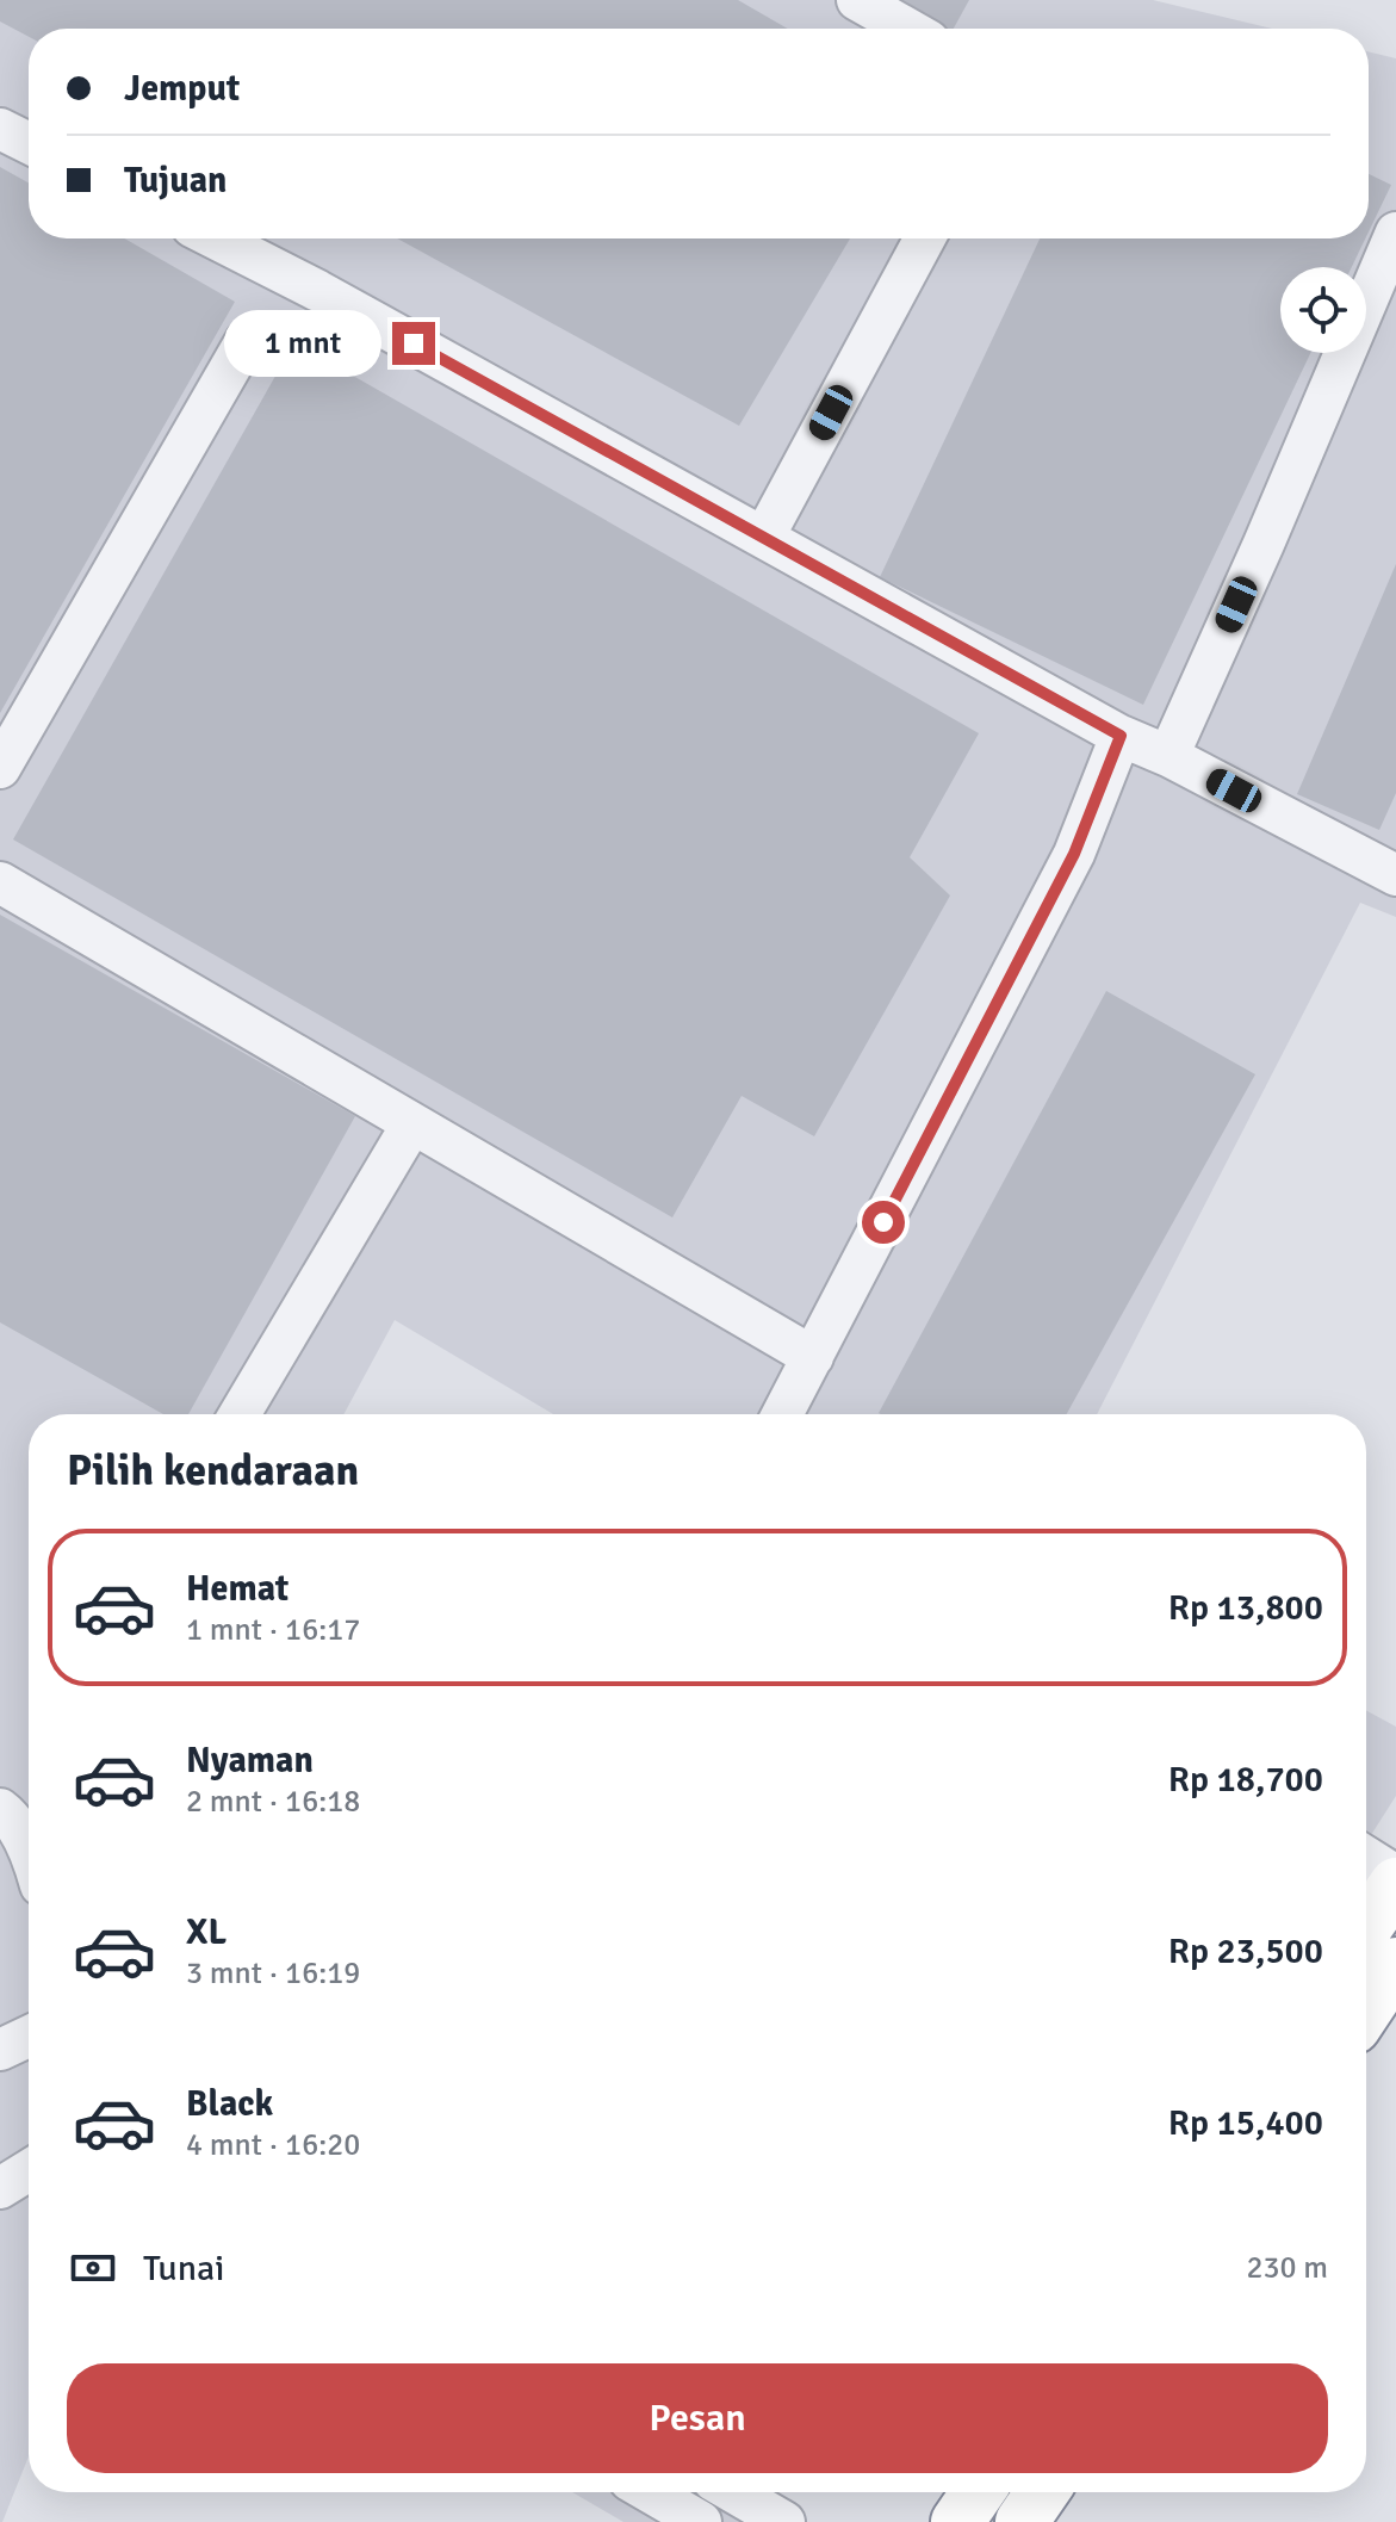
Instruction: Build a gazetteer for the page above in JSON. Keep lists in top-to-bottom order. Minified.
{"page":{"banner":["Jemput","Tujuan"],"bubble":"1 mnt","heading":"Pilih kendaraan","list":[{"name":"Hemat","note":"1 mnt · 16:17","value":"Rp 13,800"},{"name":"Nyaman","note":"2 mnt · 16:18","value":"Rp 18,700"},{"name":"XL","note":"3 mnt · 16:19","value":"Rp 23,500"},{"name":"Black","note":"4 mnt · 16:20","value":"Rp 15,400"}],"pay":["Tunai","230 m"],"buttons":"Pesan"}}
